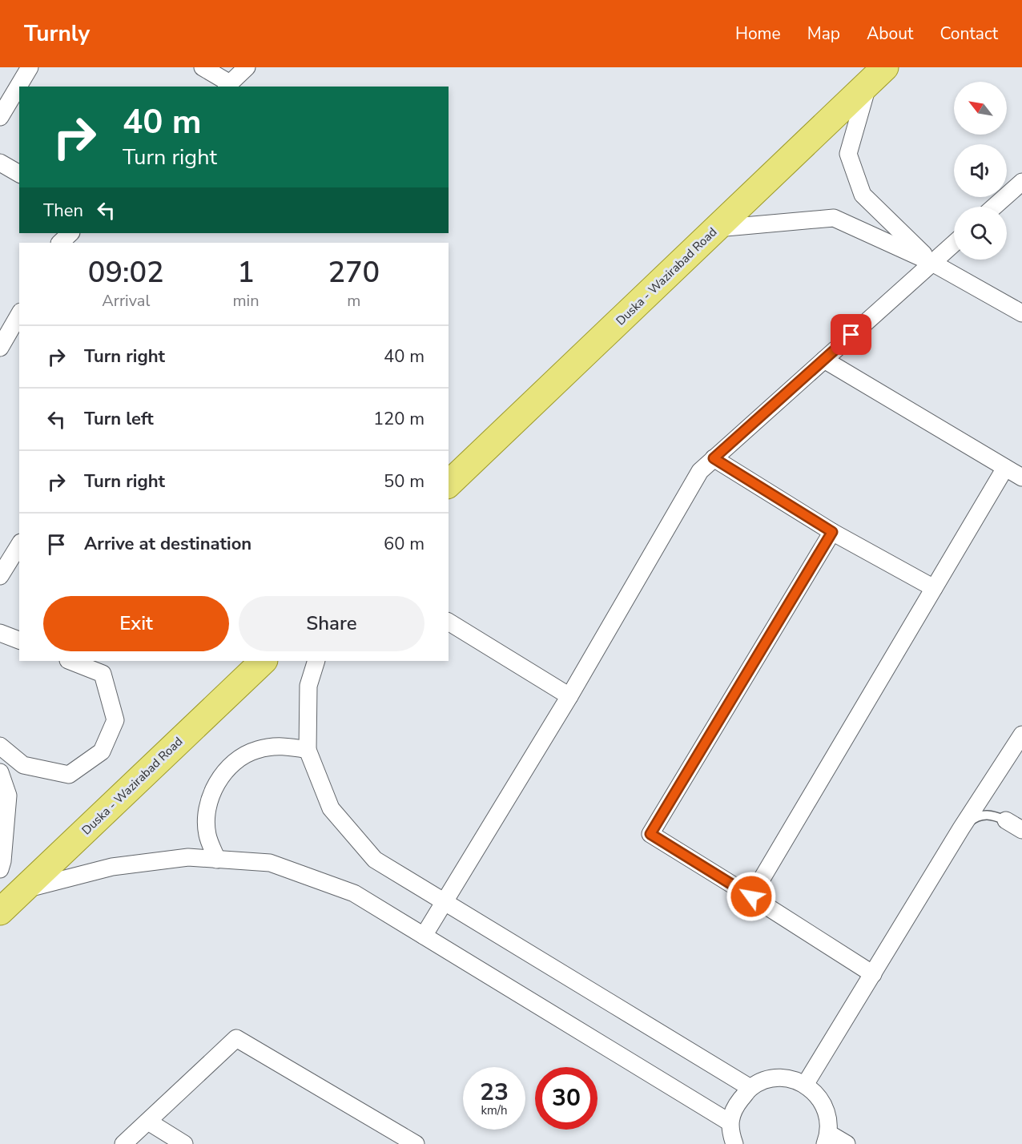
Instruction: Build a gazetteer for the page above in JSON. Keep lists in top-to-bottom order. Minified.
{"streets":{"main road":["Duska - Wazirabad Road"]},"north":"top left","page":{"header":"Turnly","nav":["Home","Map","About","Contact"],"turn":["40 m","Turn right"],"then":"Then","eta":["09:02","Arrival","1","min","270","m"],"list":[{"name":"Turn right","value":"40 m"},{"name":"Turn left","value":"120 m"},{"name":"Turn right","value":"50 m"},{"name":"Arrive at destination","value":"60 m"}],"buttons":["Exit","Share"],"speed":"23 km/h","limit":"30"}}
